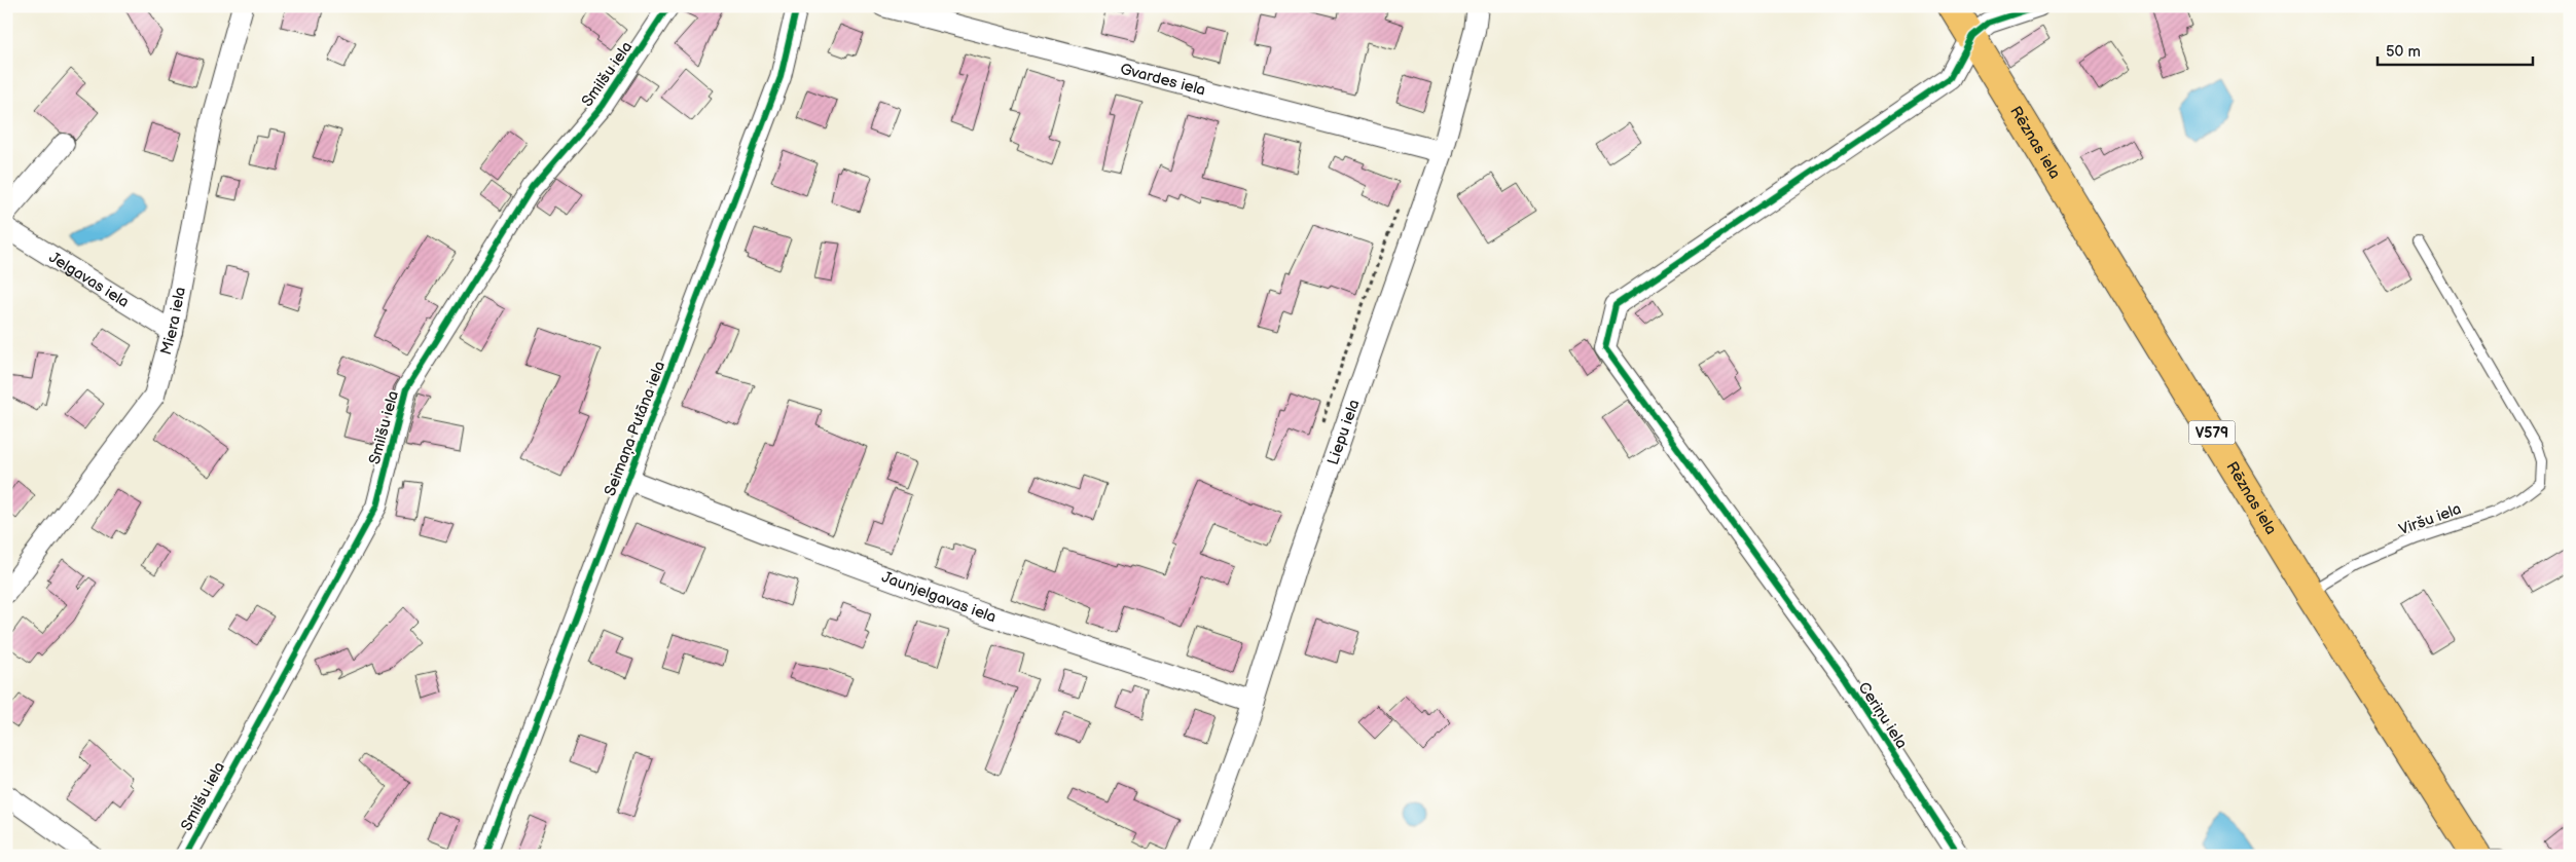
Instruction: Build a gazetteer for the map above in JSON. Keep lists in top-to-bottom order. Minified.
{"streets":{"main road":["Rēznas iela","V579"],"street":["Smilšu iela","Gvardes iela","Jelgavas iela","Miera iela","Seimaņa Putāna iela","Liepu iela","Jaunjelgavas iela","Ceriņu iela"],"lane":["Viršu iela"]},"crossings":[["Gvardes iela","Liepu iela"],["Rēznas iela","Viršu iela"],["Rēznas iela","Ceriņu iela"],["Jelgavas iela","Miera iela"],["Seimaņa Putāna iela","Jaunjelgavas iela"],["Liepu iela","Jaunjelgavas iela"]],"scale_bar":"50 m"}
